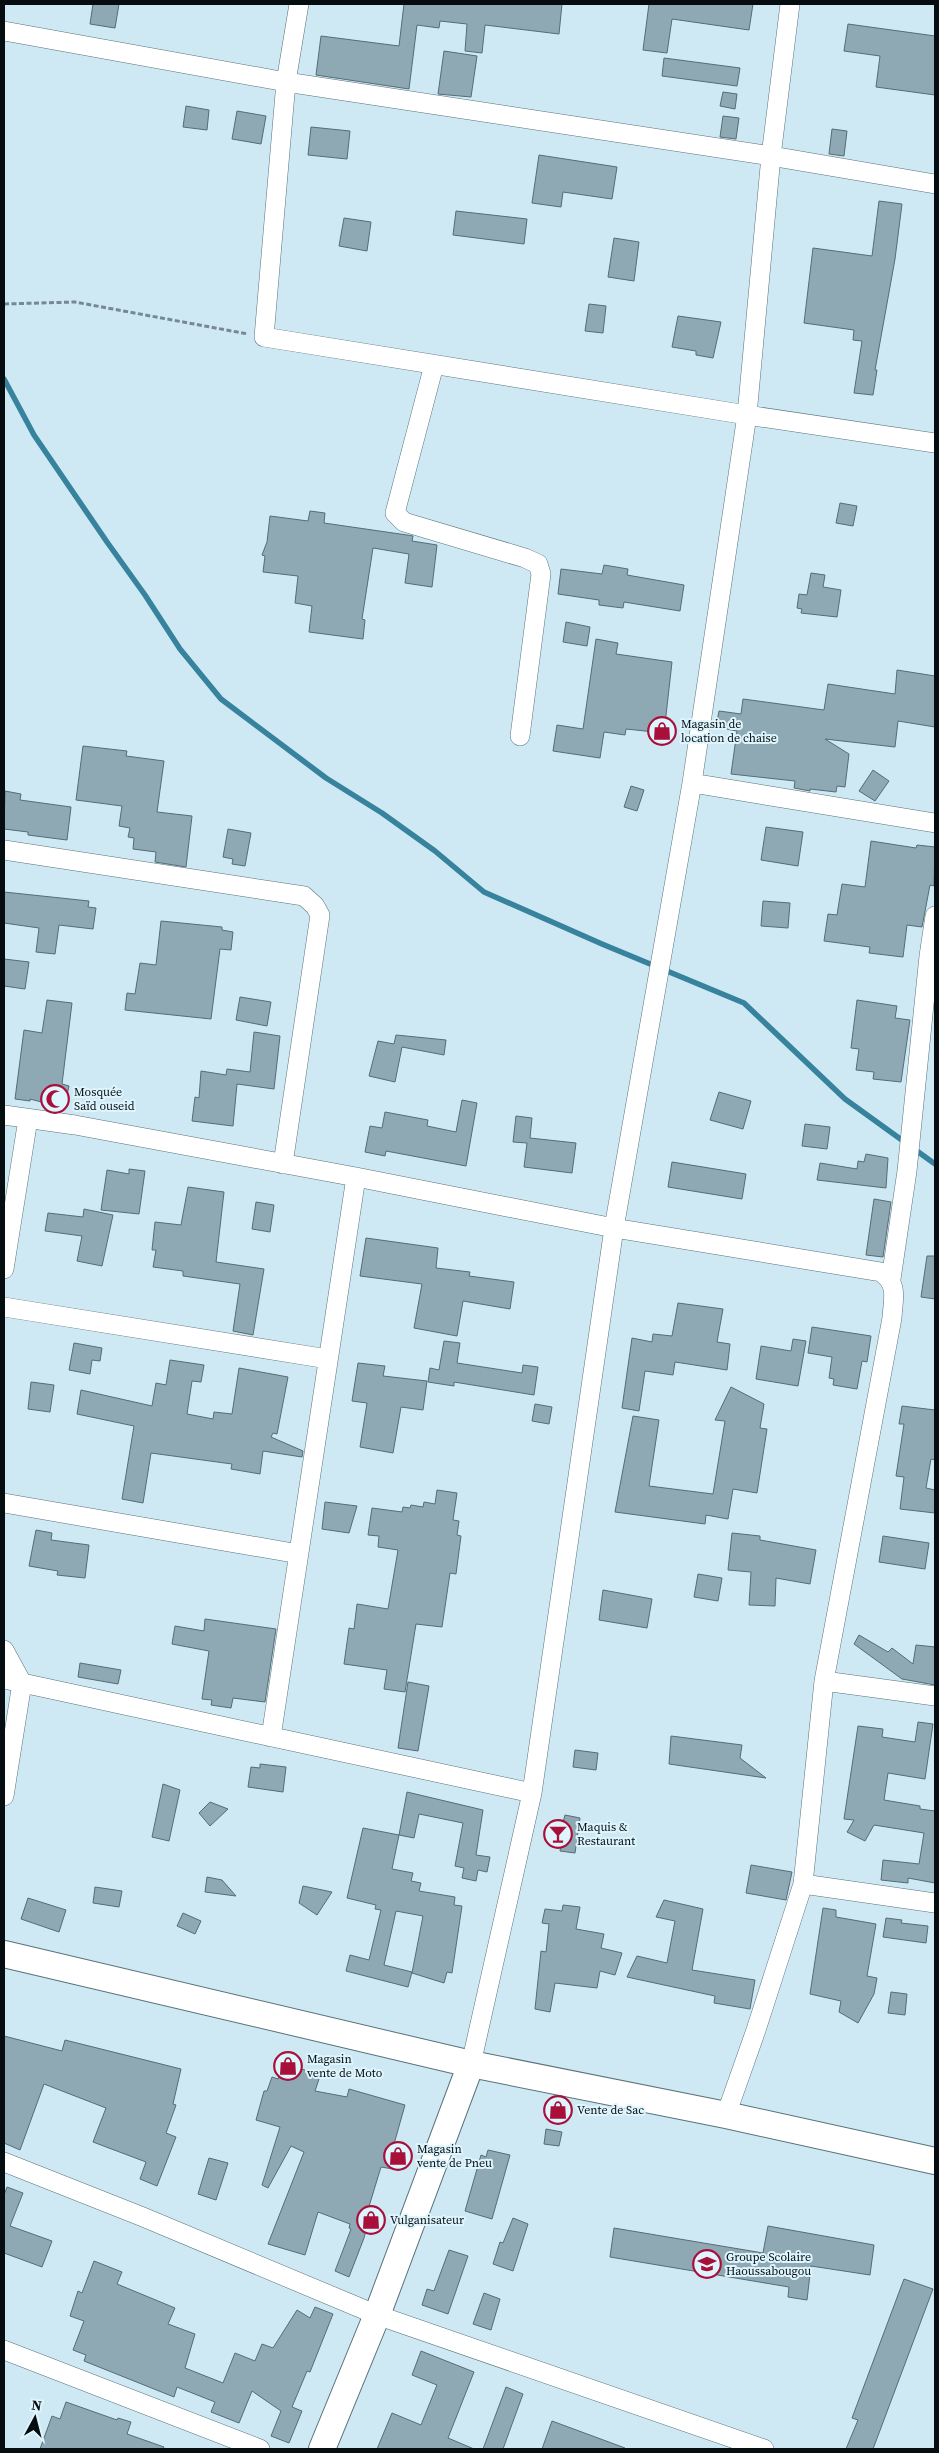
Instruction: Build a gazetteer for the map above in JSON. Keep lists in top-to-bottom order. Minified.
{"places":{"shop":["Magasin de location de chaise","Magasin vente de Moto","Vente de Sac","Magasin vente de Pneu","Vulganisateur"],"mosque":["Mosquée Saïd ouseid"],"bar":["Maquis & Restaurant"],"school or university":["Groupe Scolaire Haoussabougou"]},"north":"top"}
